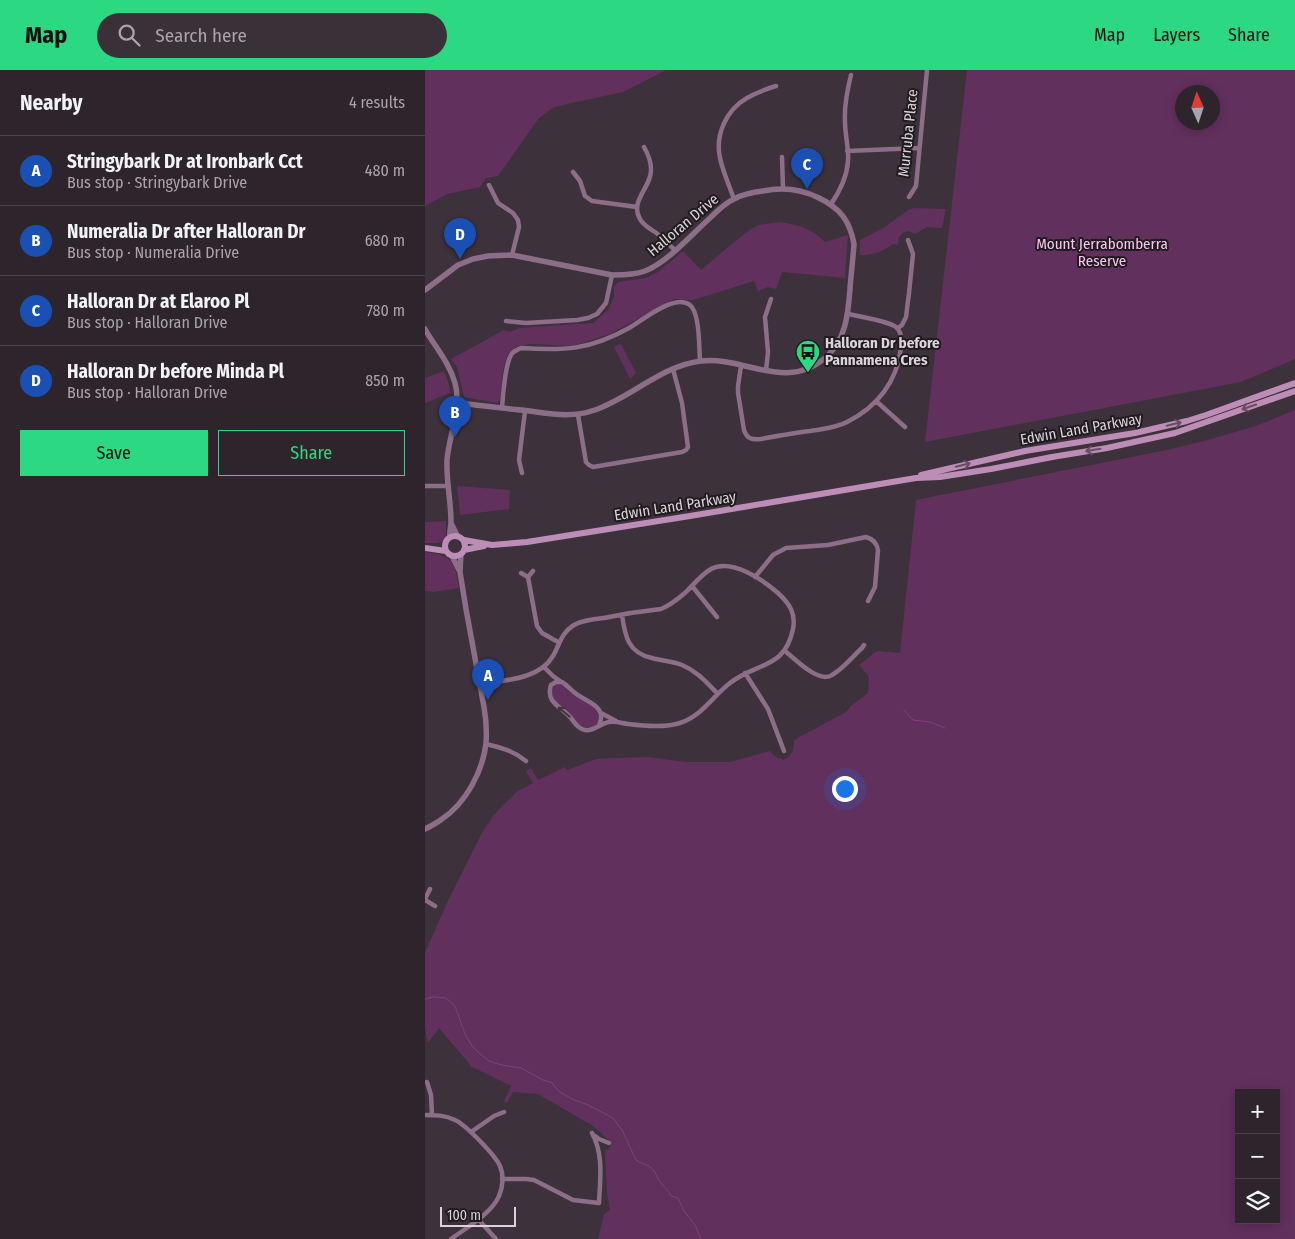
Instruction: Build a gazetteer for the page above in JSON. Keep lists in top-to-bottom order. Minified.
{"streets":{"main road":["Edwin Land Parkway"],"street":["Murruba Place","Halloran Drive"]},"parks":["Mount Jerrabomberra Reserve"],"places":{"bus stop":["Halloran Dr before Pannamena Cres"]},"scale_bar":"100 m","north":"top","page":{"header":"Map","search":"Search here","nav":["Map","Layers","Share"],"heading":["Nearby","4 results"],"list":[{"mark":"A","name":"Stringybark Dr at Ironbark Cct","note":"Bus stop · Stringybark Drive","value":"480 m"},{"mark":"B","name":"Numeralia Dr after Halloran Dr","note":"Bus stop · Numeralia Drive","value":"680 m"},{"mark":"C","name":"Halloran Dr at Elaroo Pl","note":"Bus stop · Halloran Drive","value":"780 m"},{"mark":"D","name":"Halloran Dr before Minda Pl","note":"Bus stop · Halloran Drive","value":"850 m"}],"pins":["C","D","B","A"],"buttons":["Save","Share"],"map_buttons":["+","−"],"scale":"100 m"}}
